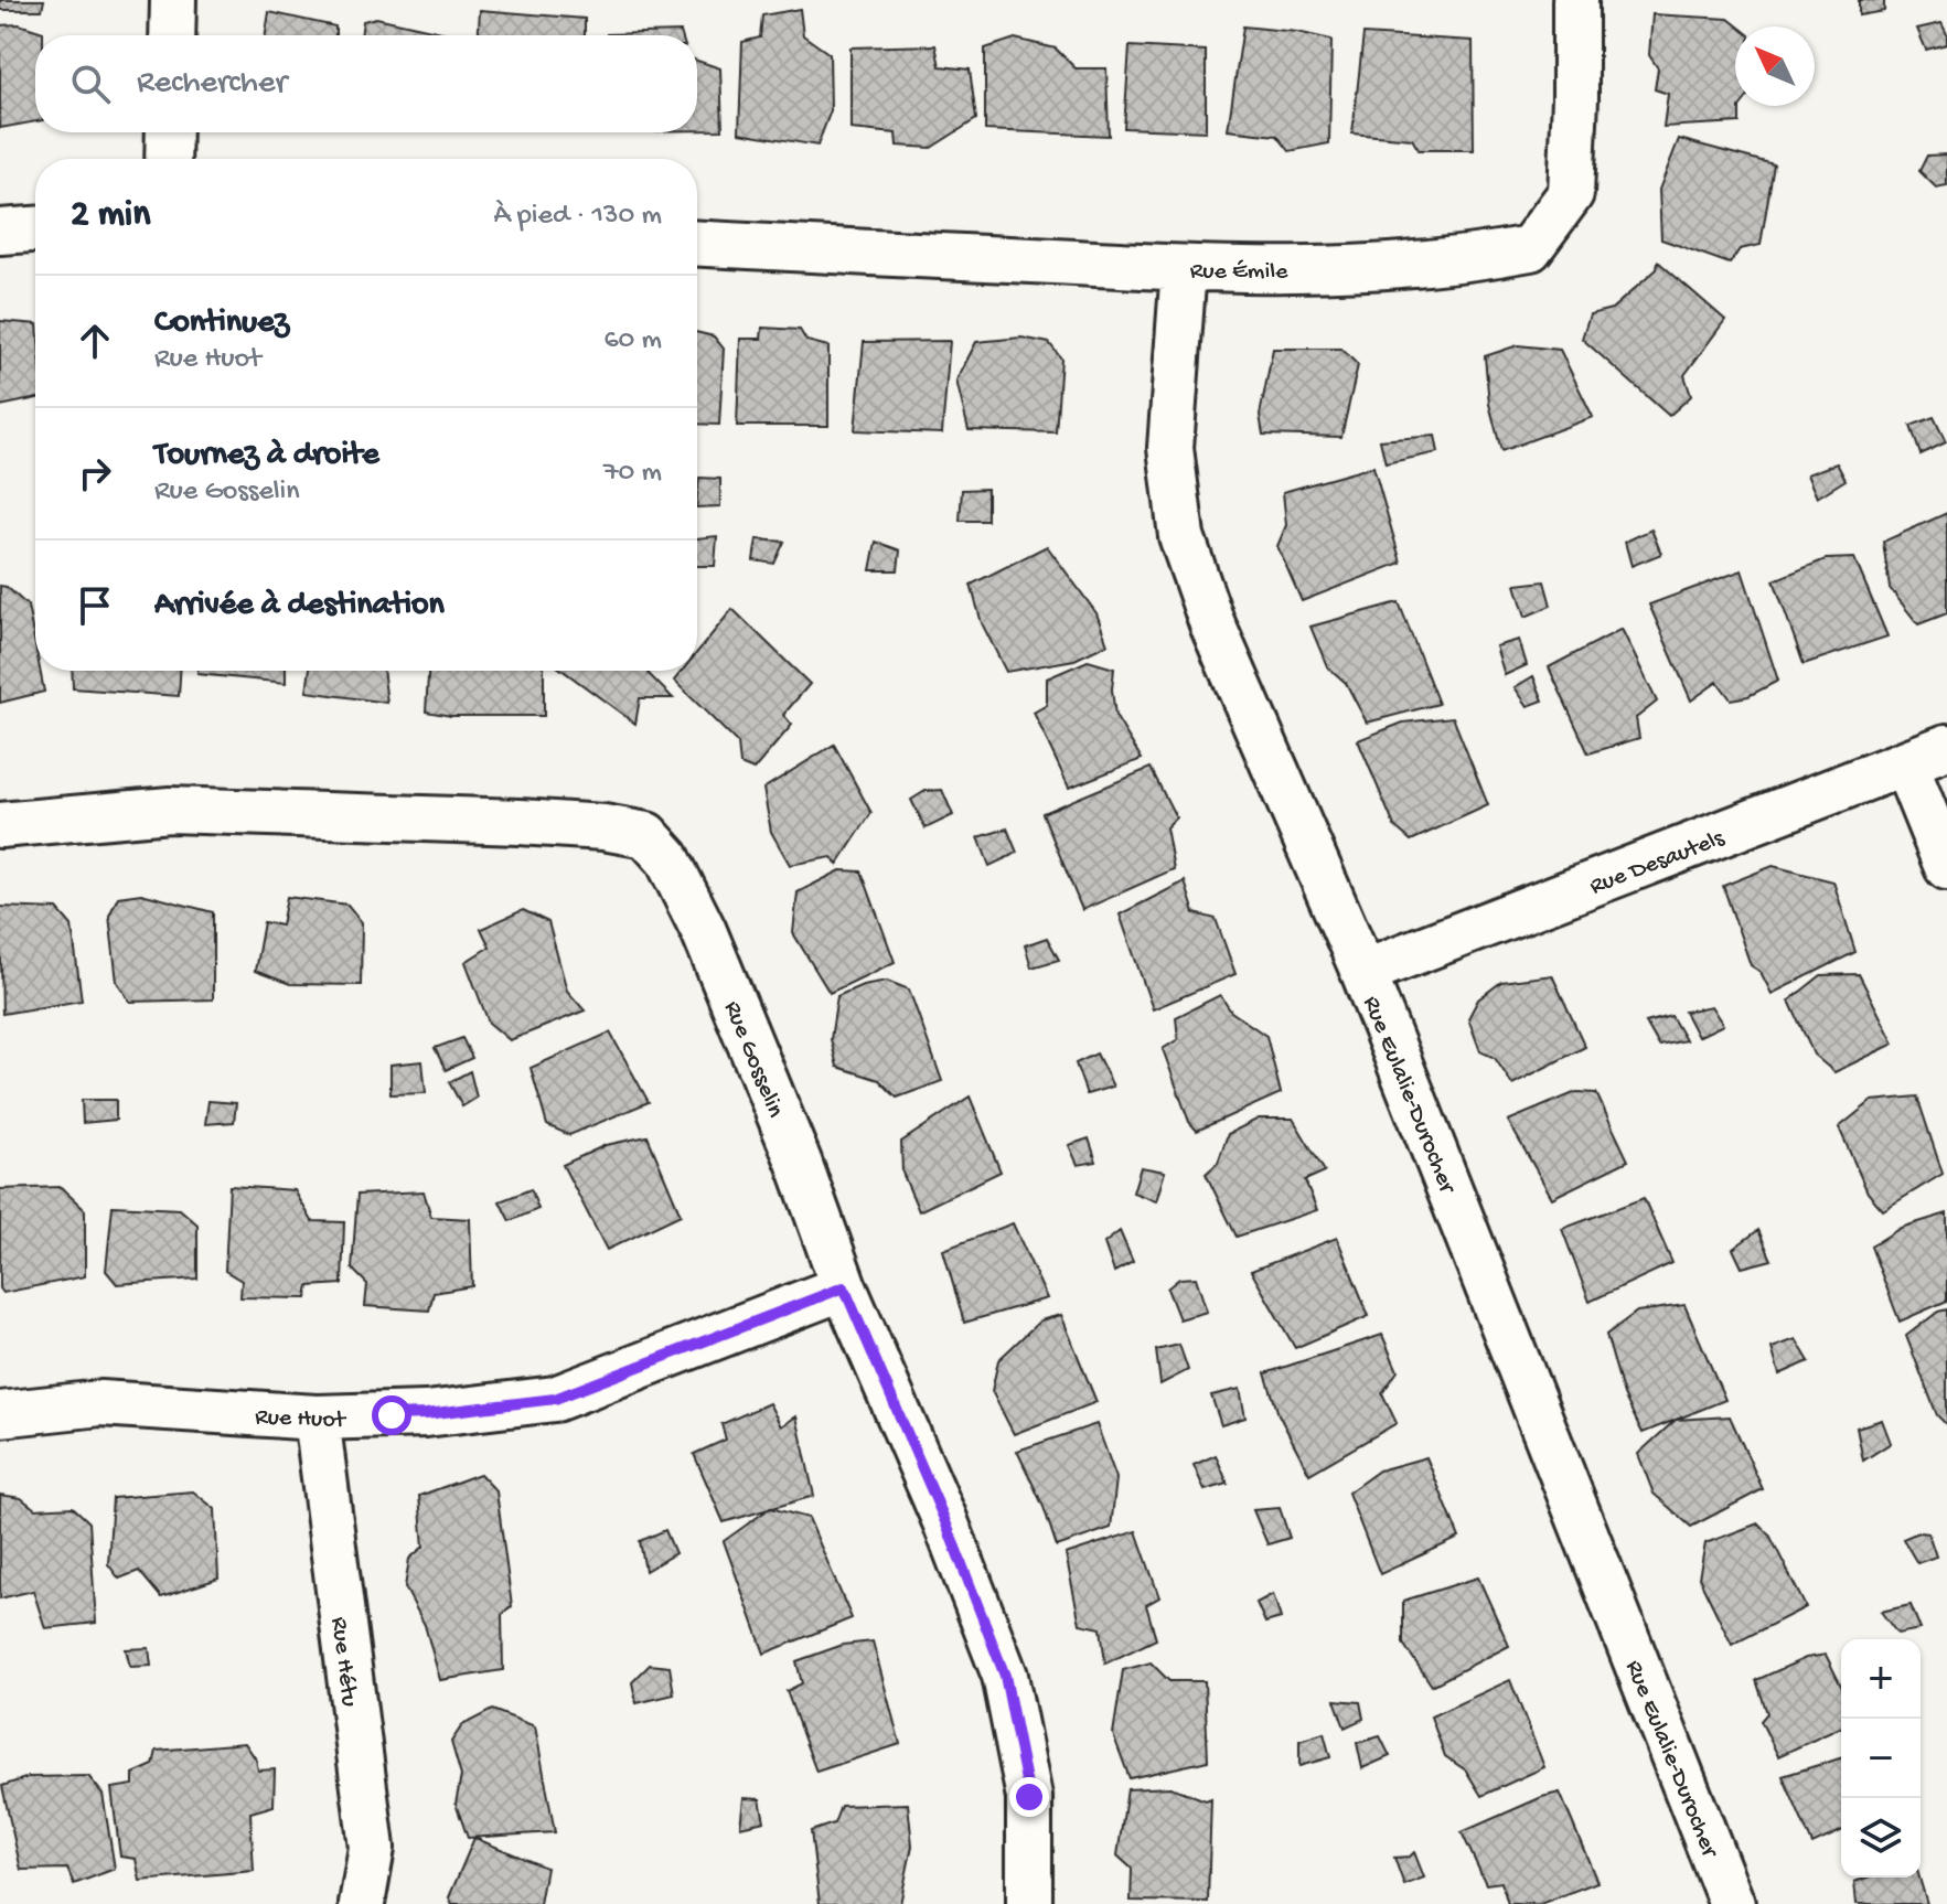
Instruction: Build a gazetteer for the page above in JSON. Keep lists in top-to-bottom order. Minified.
{"streets":{"street":["Rue Émile","Rue Desautels","Rue Gosselin","Rue Eulalie-Durocher","Rue Huot","Rue Hétu"]},"crossings":[["Rue Émile","Rue Eulalie-Durocher"],["Rue Desautels","Rue Eulalie-Durocher"],["Rue Gosselin","Rue Huot"],["Rue Huot","Rue Hétu"]],"north":"top left","page":{"search":"Rechercher","heading":["2 min","À pied · 130 m"],"list":[["Continuez","Rue Huot","60 m"],["Tournez à droite","Rue Gosselin","70 m"],"Arrivée à destination"],"map_buttons":["+","−"]}}
